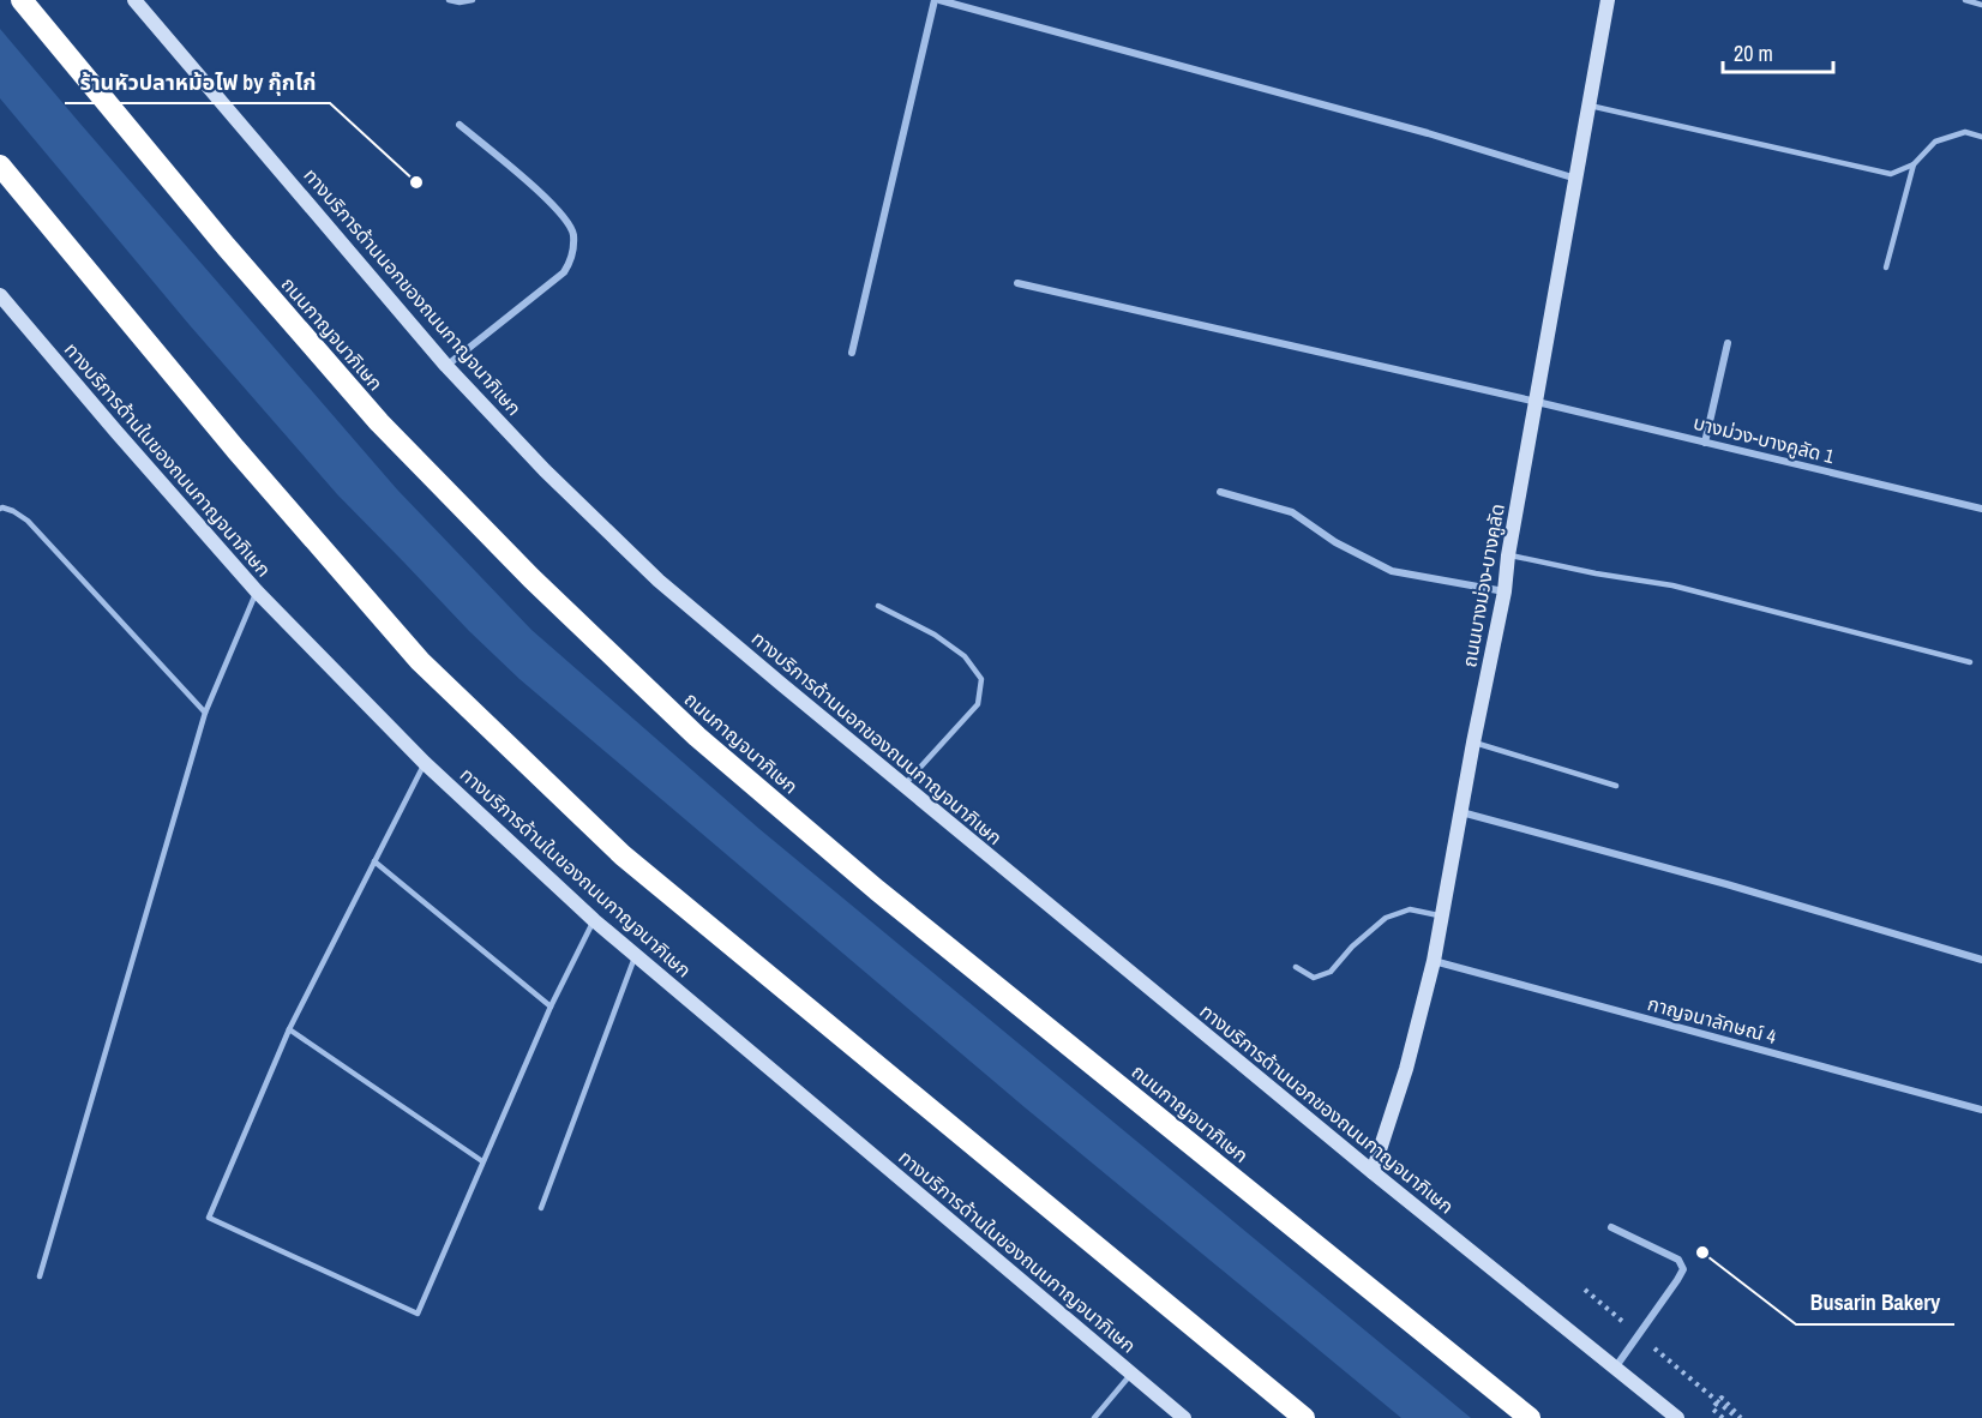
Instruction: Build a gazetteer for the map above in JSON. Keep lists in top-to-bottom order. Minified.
{"streets":{"highway":["ถนนกาญจนาภิเษก"],"main road":["ทางบริการด้านนอกของถนนกาญจนาภิเษก","ทางบริการด้านในของถนนกาญจนาภิเษก","ถนนบางม่วง-บางคูลัด"],"street":["บางม่วง-บางคูลัด 1","กาญจนาลักษณ์ 4"]},"crossings":[["ทางบริการด้านนอกของถนนกาญจนาภิเษก","ถนนบางม่วง-บางคูลัด"],["บางม่วง-บางคูลัด 1","ถนนบางม่วง-บางคูลัด"],["ถนนบางม่วง-บางคูลัด","กาญจนาลักษณ์ 4"]],"places":["ร้านหัวปลาหม้อไฟ by กุ๊กไก่","Busarin Bakery"],"scale_bar":"20 m"}
